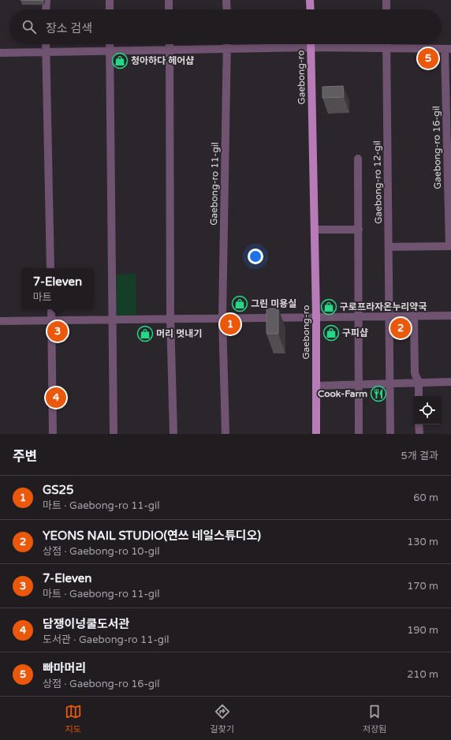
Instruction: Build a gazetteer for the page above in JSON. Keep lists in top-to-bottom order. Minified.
{"streets":{"main road":["Gaebong-ro"],"street":["Gaebong-ro 16-gil","Gaebong-ro 12-gil","Gaebong-ro 11-gil"]},"crossings":[["Gaebong-ro","Gaebong-ro 16-gil"],["Gaebong-ro 16-gil","Gaebong-ro 12-gil"],["Gaebong-ro 16-gil","Gaebong-ro 11-gil"]],"places":{"shop":["청아하다 헤어샵","그린 미용실","구로프라자온누리약국","구피샵","머리 멋내기"],"restaurant":["Cook-Farm"]},"page":{"search":"장소 검색","pins":["5","1","2","3","4"],"popup":["7-Eleven","마트"],"heading":["주변","5개 결과"],"list":[{"mark":"1","name":"GS25","note":"마트 · Gaebong-ro 11-gil","value":"60 m"},{"mark":"2","name":"YEONS NAIL STUDIO(연쓰 네일스튜디오)","note":"상점 · Gaebong-ro 10-gil","value":"130 m"},{"mark":"3","name":"7-Eleven","note":"마트 · Gaebong-ro 11-gil","value":"170 m"},{"mark":"4","name":"담쟁이넝쿨도서관","note":"도서관 · Gaebong-ro 11-gil","value":"190 m"},{"mark":"5","name":"빠마머리","note":"상점 · Gaebong-ro 16-gil","value":"210 m"}],"nav":["지도","길찾기","저장됨"]}}
